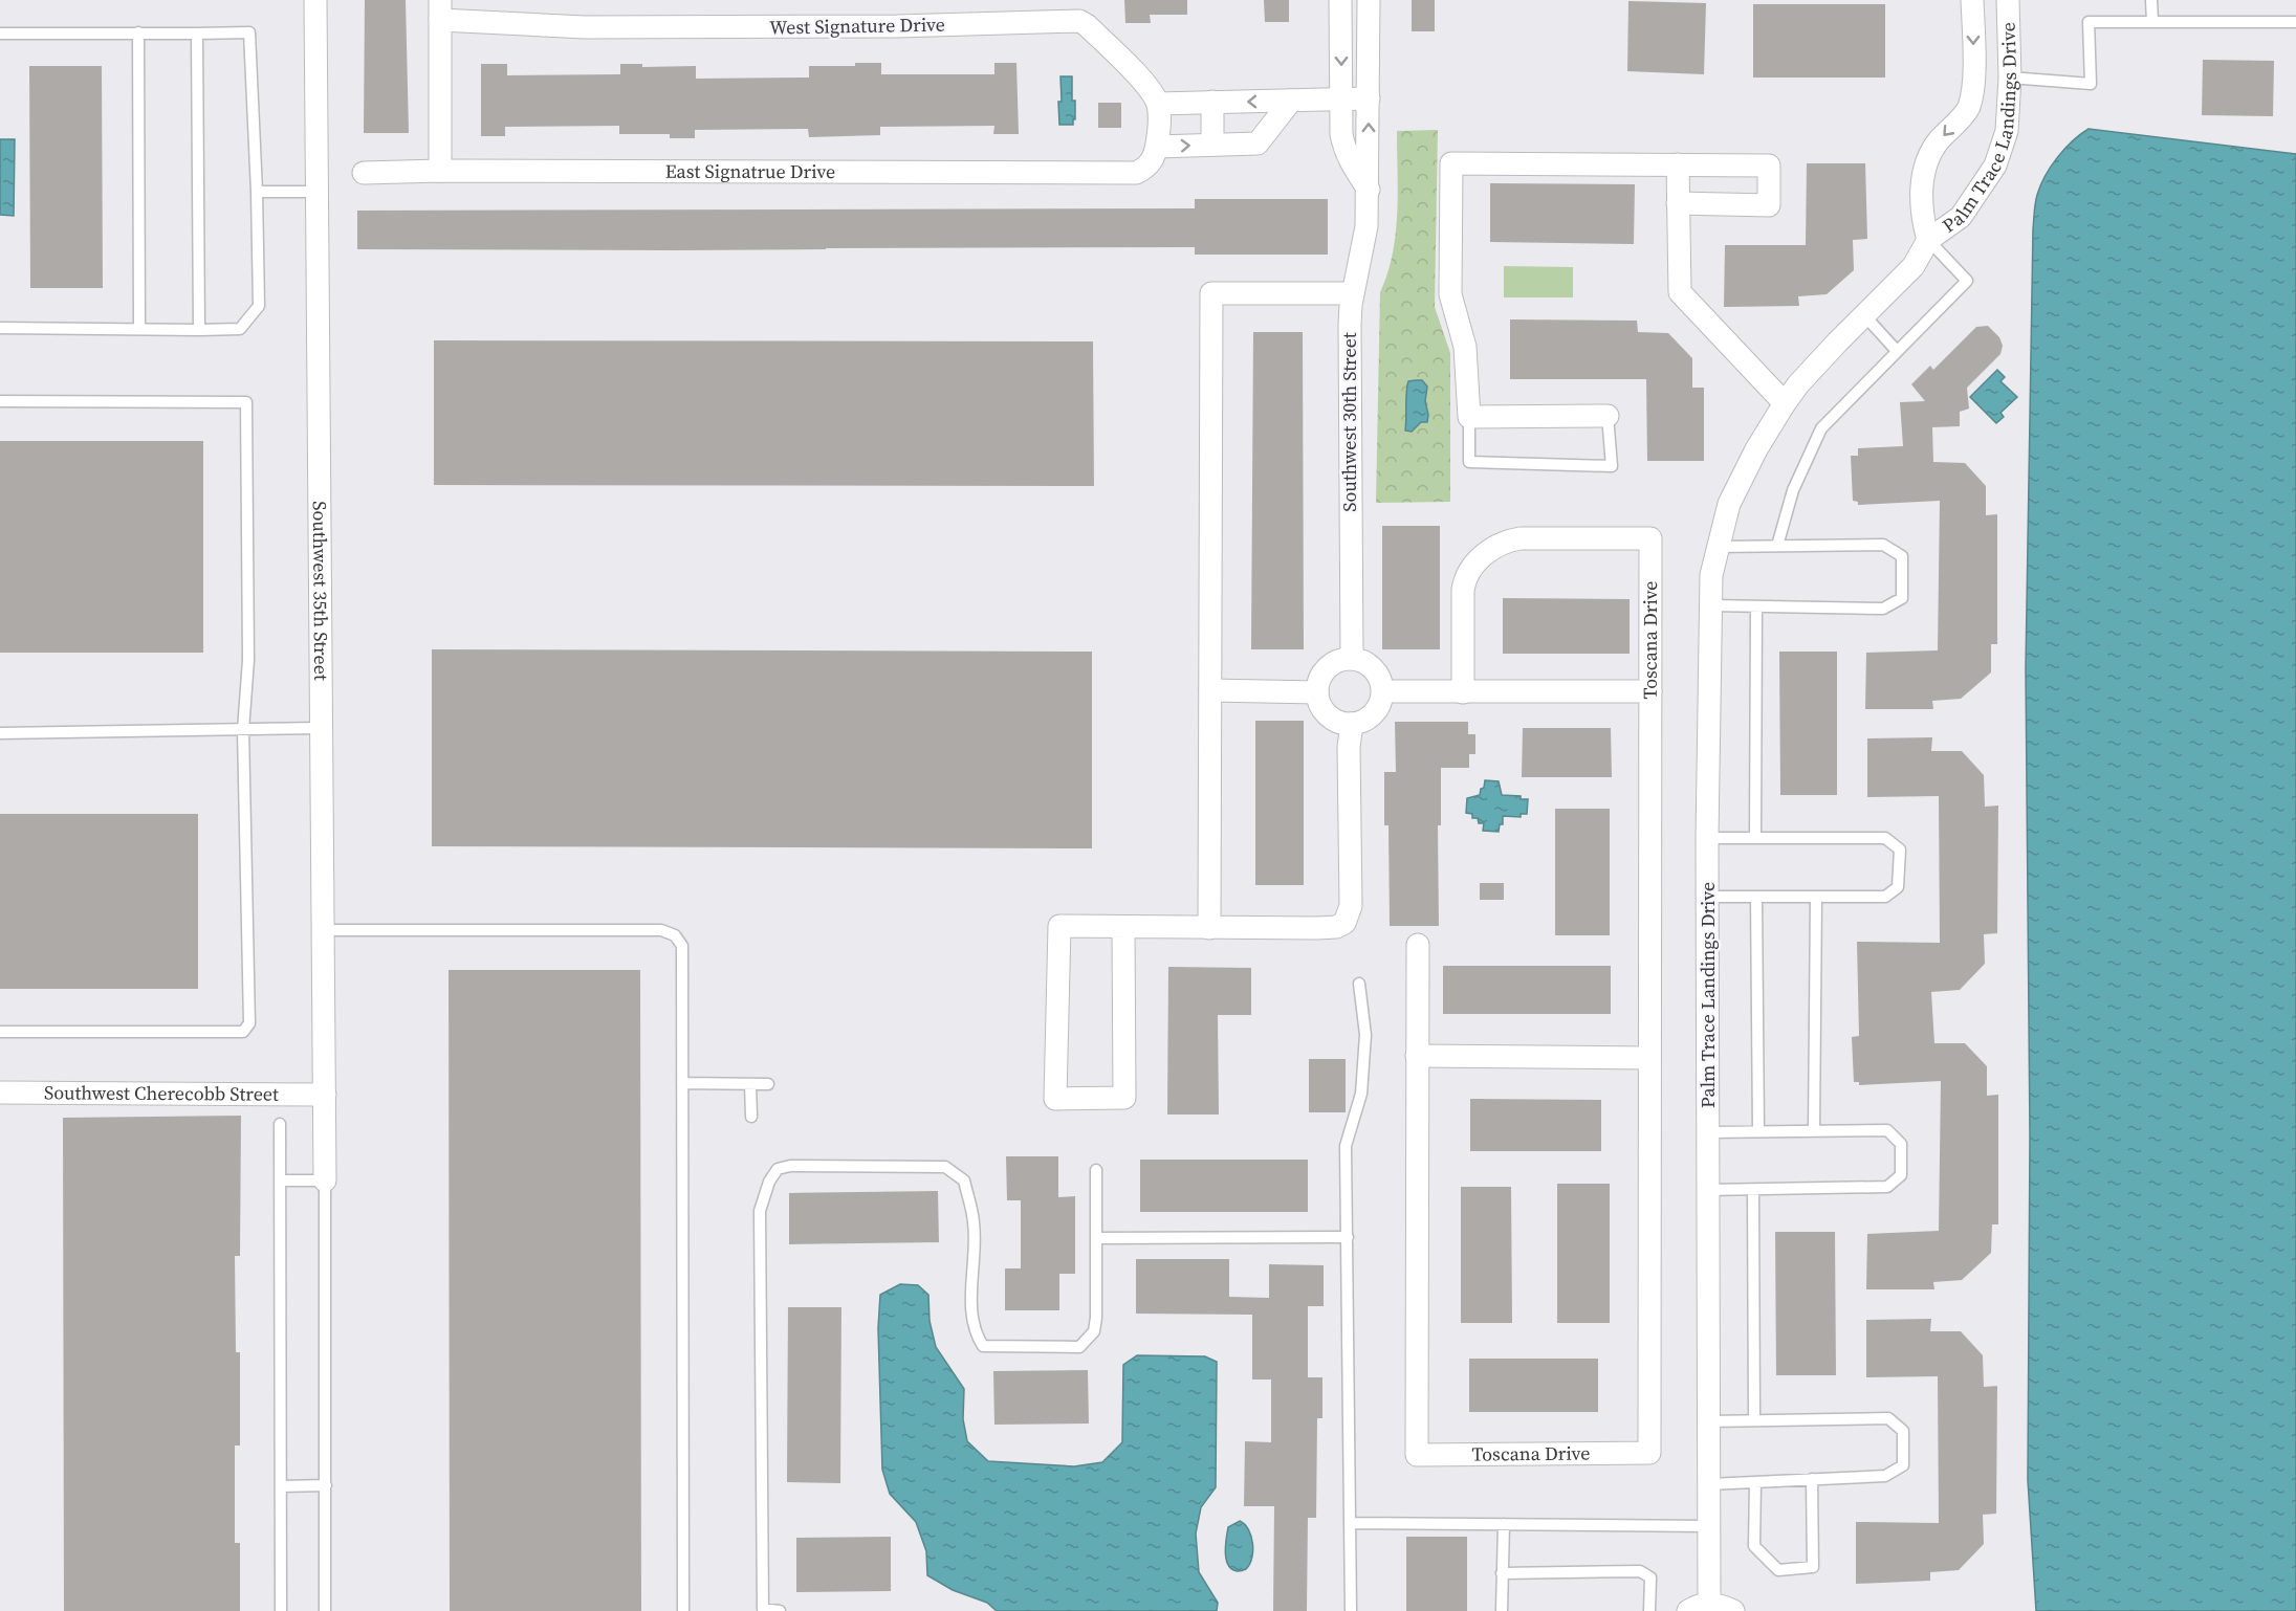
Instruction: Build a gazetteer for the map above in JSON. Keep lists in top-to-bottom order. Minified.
{"streets":{"street":["West Signature Drive","Palm Trace Landings Drive","East Signatrue Drive","Southwest 30th Street","Southwest 35th Street","Toscana Drive","Southwest Cherecobb Street"]},"crossings":[["Southwest 35th Street","Southwest Cherecobb Street"]]}
